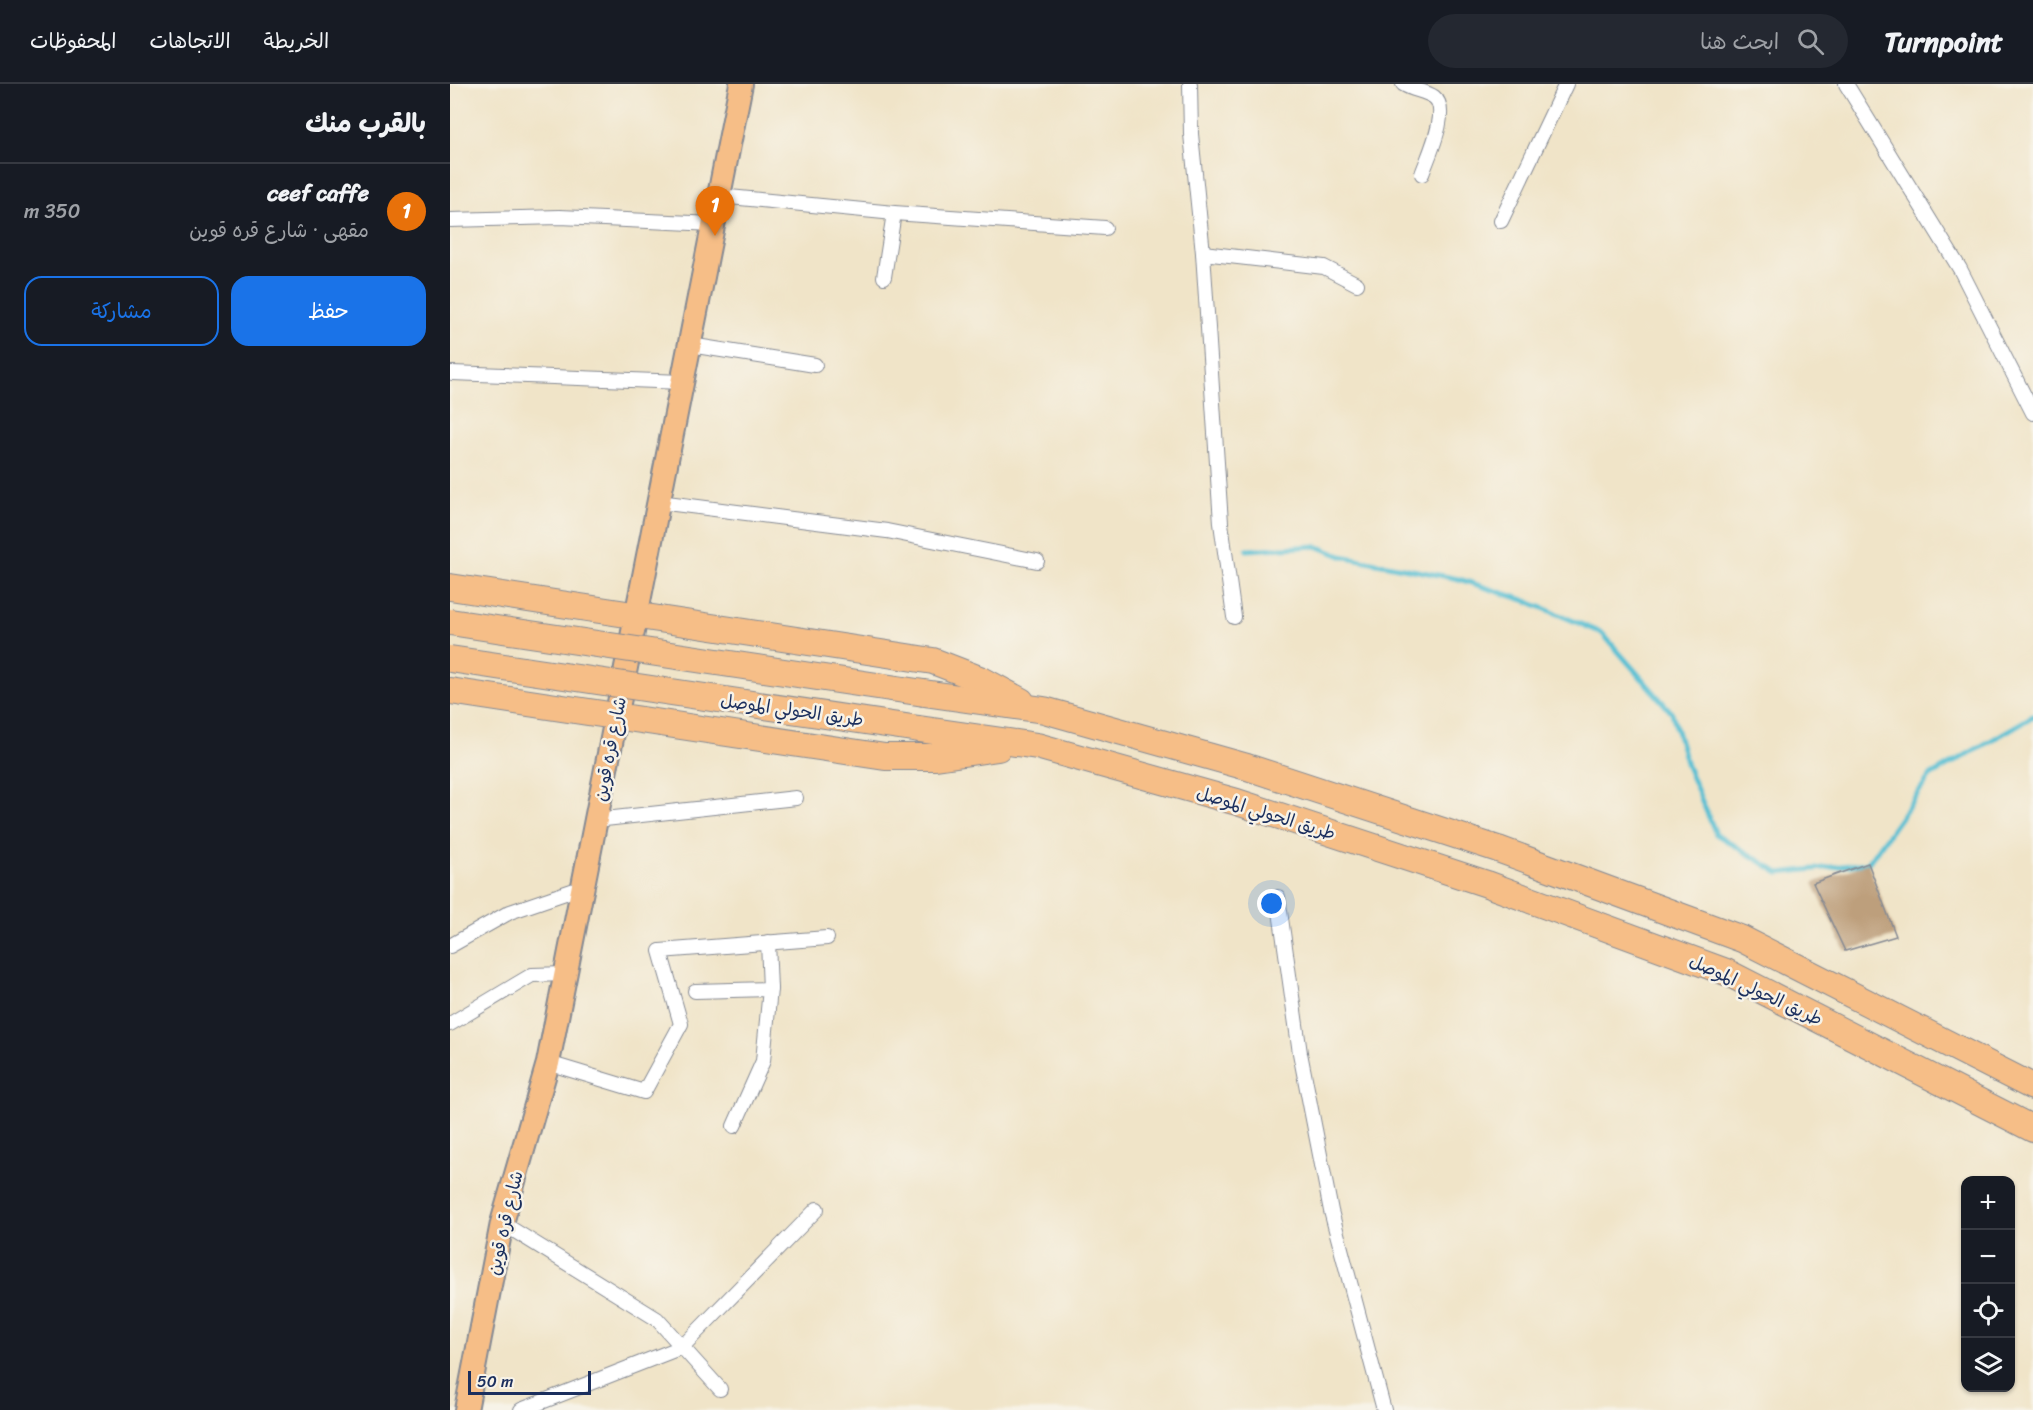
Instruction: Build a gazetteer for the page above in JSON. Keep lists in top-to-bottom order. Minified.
{"streets":{"highway":["طريق الحولي الموصل"],"main road":["شارع قره قوين"]},"scale_bar":"50 m","page":{"header":"Turnpoint","search":"ابحث هنا","nav":["الخريطة","الاتجاهات","المحفوظات"],"heading":"بالقرب منك","list":[{"mark":"1","name":"ceef caffe","note":"مقهى · شارع قره قوين","value":"350 m"}],"pins":"1","buttons":["حفظ","مشاركة"],"map_buttons":["+","−"],"scale":"50 m"}}
